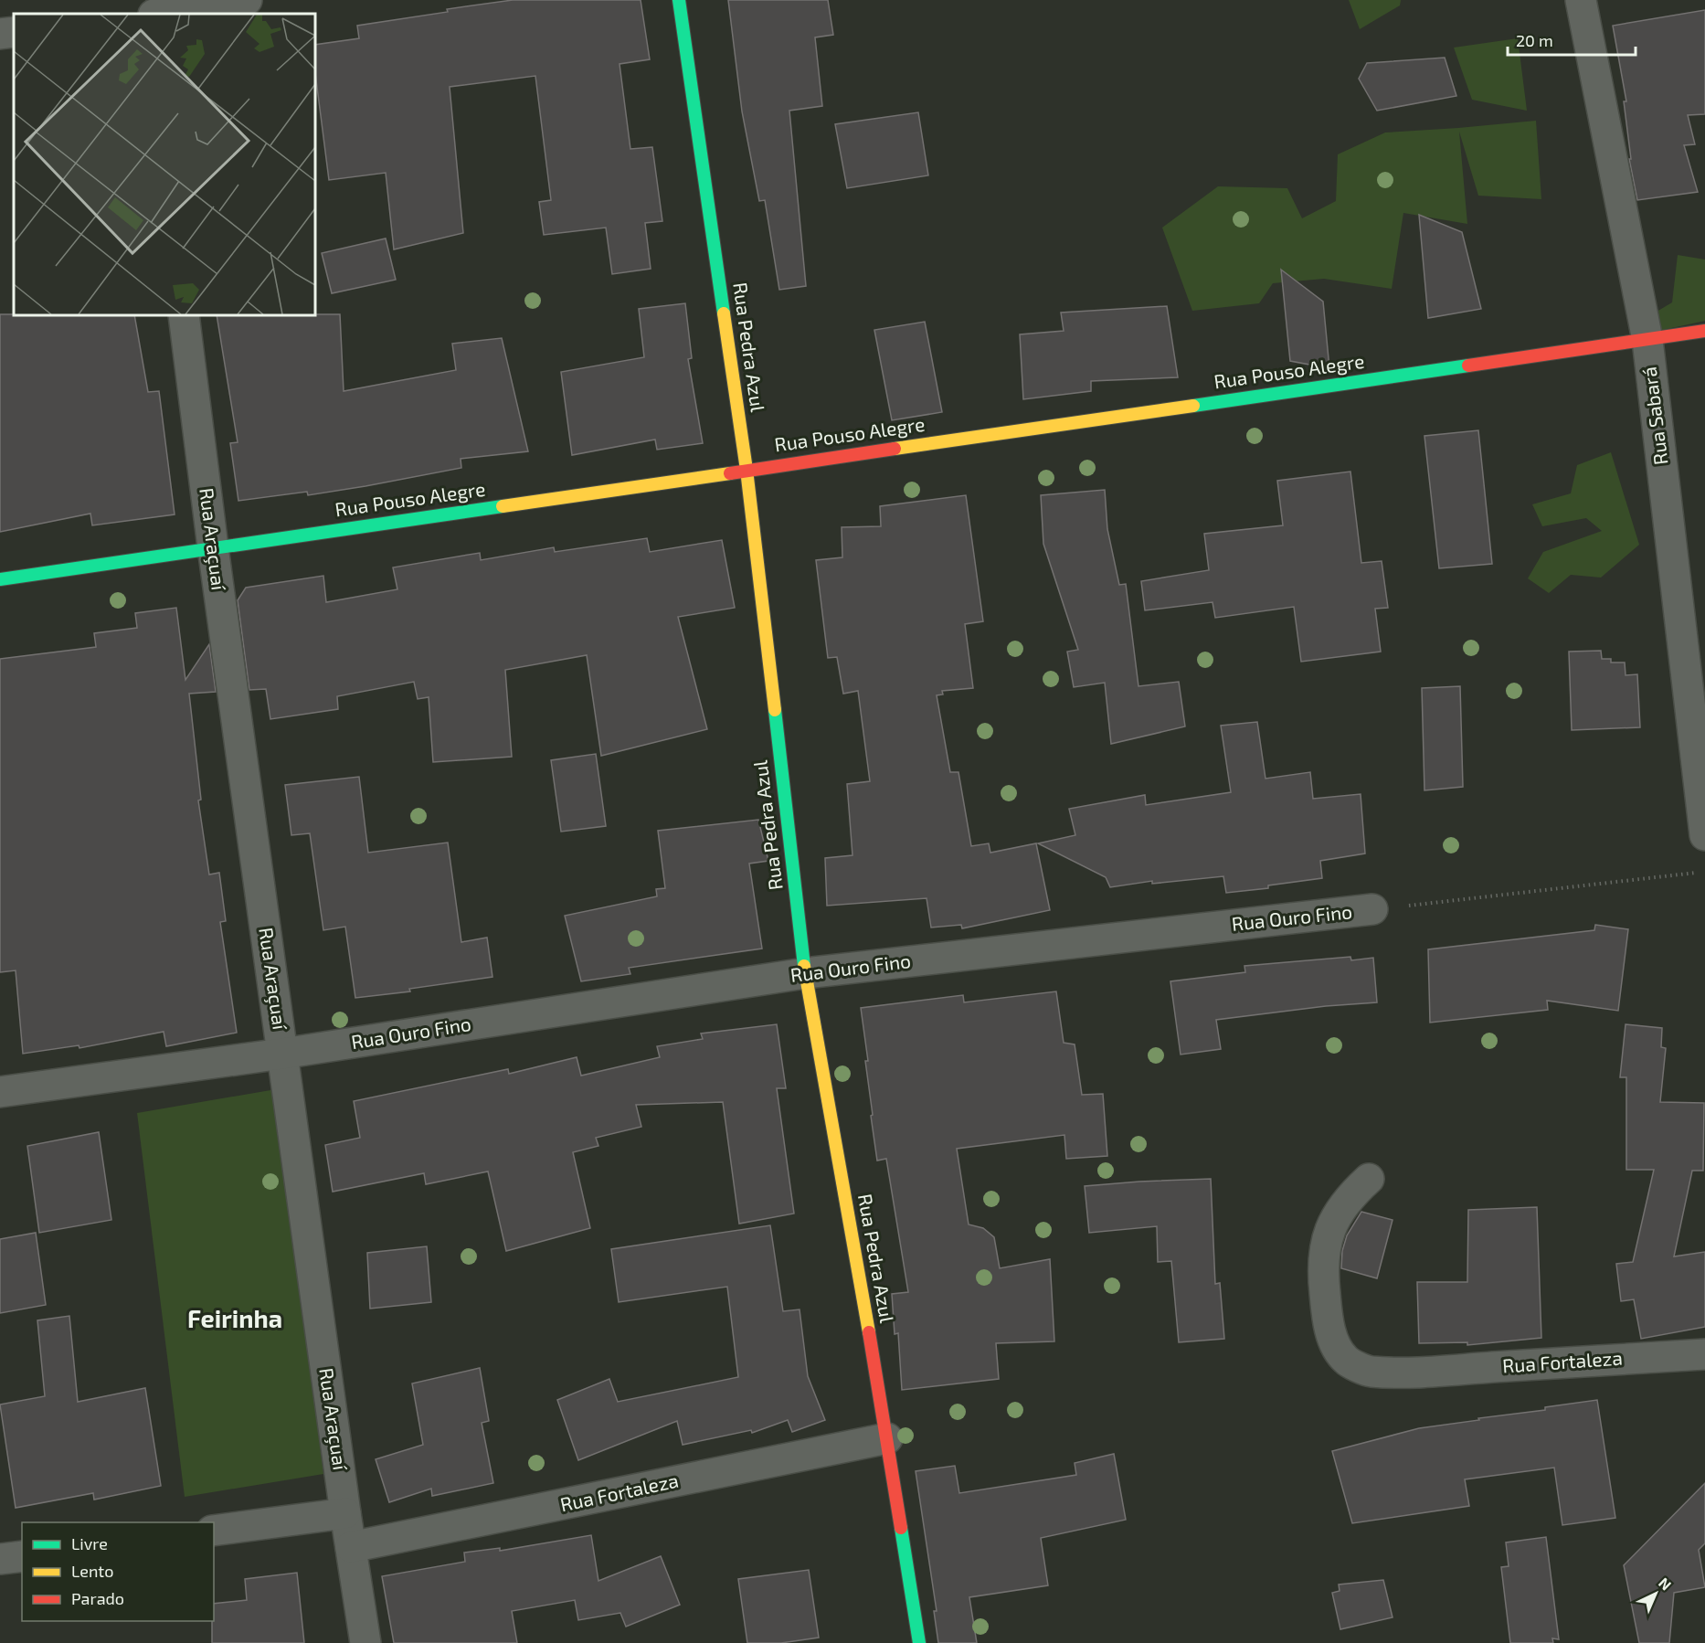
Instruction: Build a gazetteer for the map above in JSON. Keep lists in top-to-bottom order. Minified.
{"streets":{"main road":["Rua Pedra Azul","Rua Pouso Alegre"],"street":["Rua Sabará","Rua Araçuaí","Rua Ouro Fino","Rua Fortaleza"]},"crossings":[["Rua Pedra Azul","Rua Pouso Alegre"],["Rua Pedra Azul","Rua Ouro Fino"],["Rua Pedra Azul","Rua Fortaleza"],["Rua Pouso Alegre","Rua Sabará"],["Rua Pouso Alegre","Rua Araçuaí"],["Rua Araçuaí","Rua Ouro Fino"],["Rua Araçuaí","Rua Fortaleza"]],"districts":["Feirinha"],"legend":["Livre","Lento","Parado"],"scale_bar":"20 m","north":"top right"}
